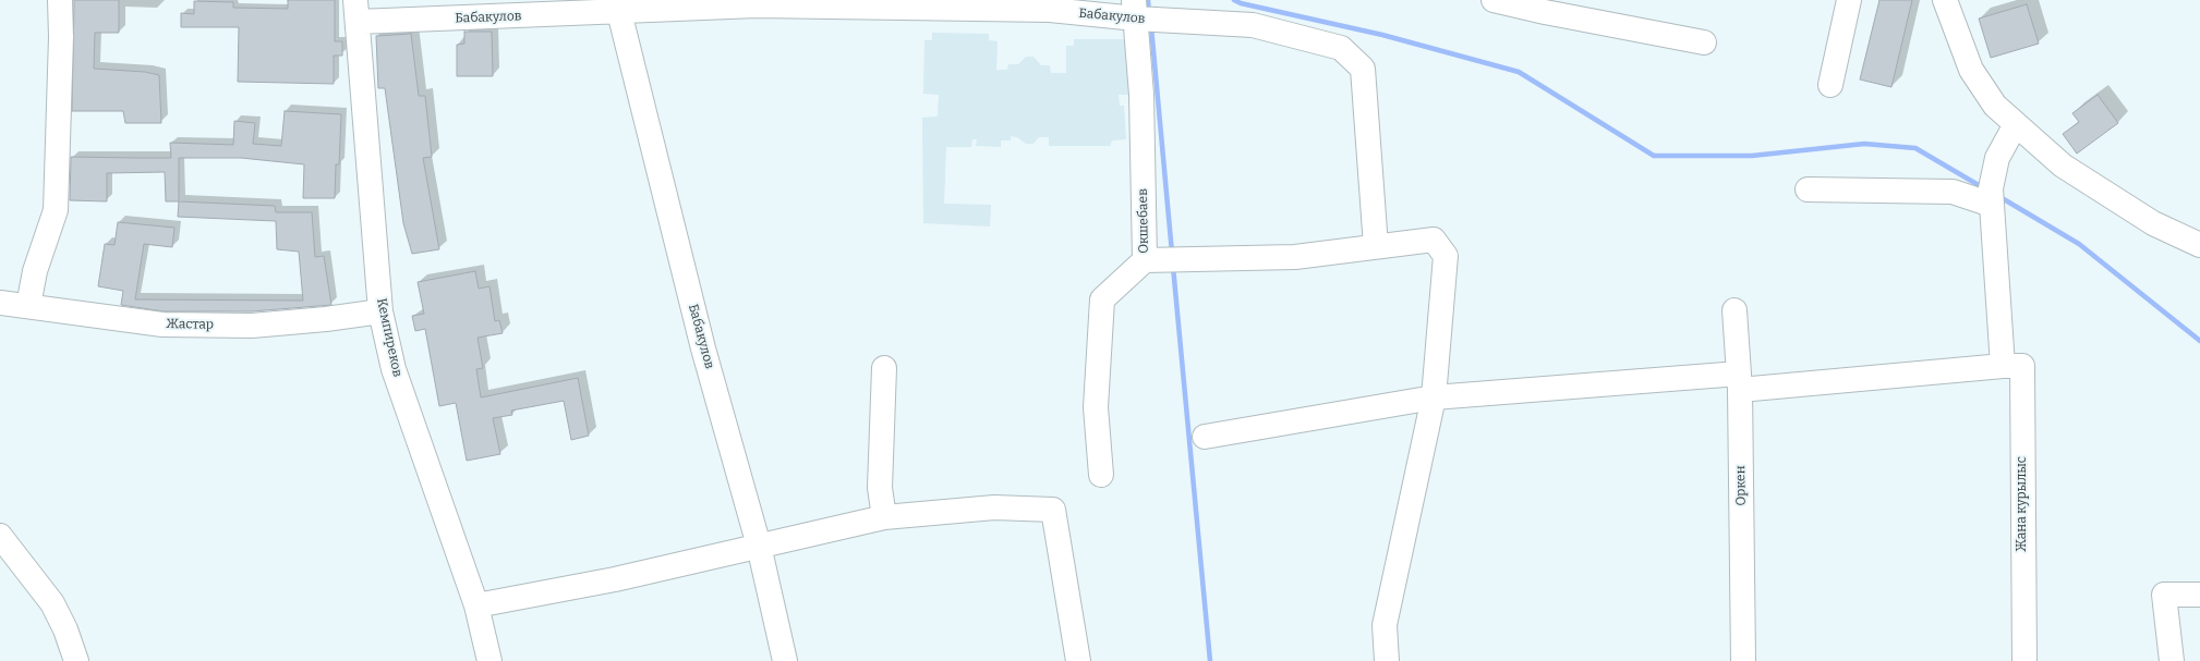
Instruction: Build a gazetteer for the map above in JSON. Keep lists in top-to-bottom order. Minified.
{"streets":{"street":["Бабакулов","Окшебаев","Жастар","Кемпиреков","Оркен","Жана курылыс"]},"crossings":[["Бабакулов","Окшебаев"],["Бабакулов","Кемпиреков"],["Жастар","Кемпиреков"],["Оркен","Жана курылыс"]]}
